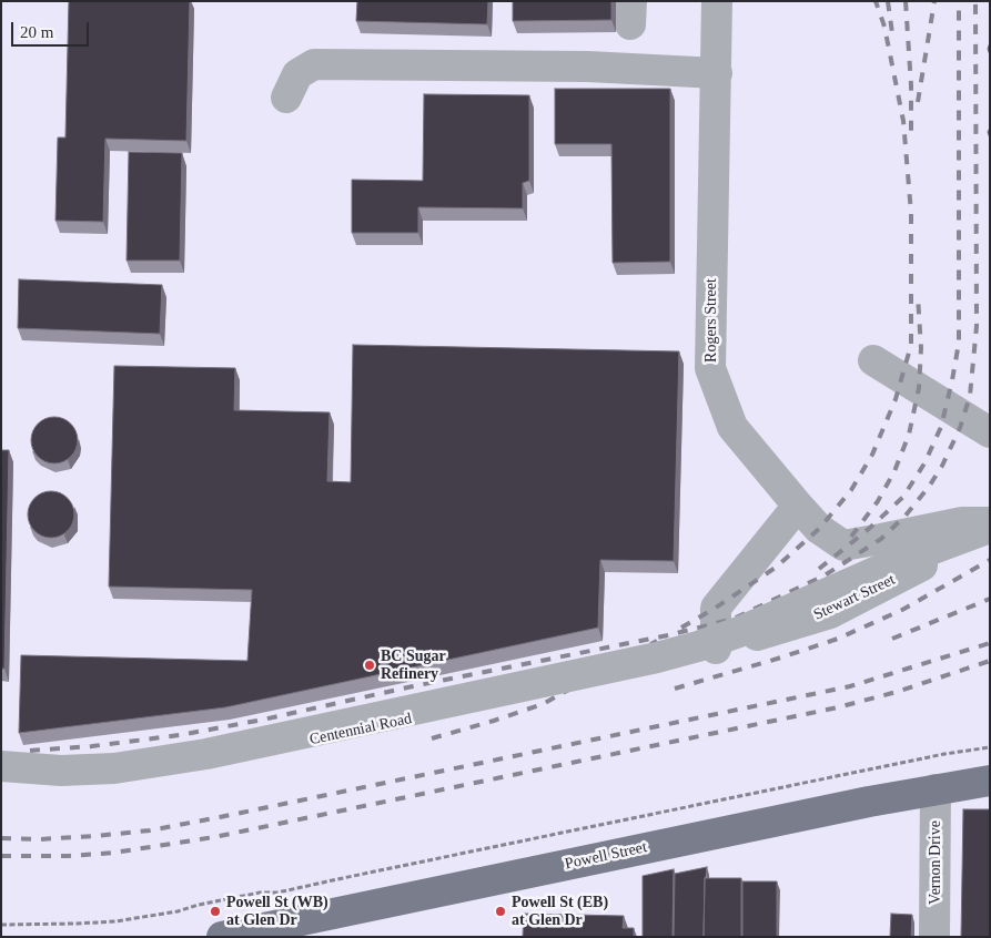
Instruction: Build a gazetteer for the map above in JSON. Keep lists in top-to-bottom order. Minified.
{"streets":{"main road":["Powell Street"],"street":["Rogers Street","Stewart Street","Centennial Road","Vernon Drive"]},"crossings":[["Stewart Street","Centennial Road"],["Powell Street","Vernon Drive"]],"places":["BC Sugar Refinery","Powell St (WB) at Glen Dr","Powell St (EB) at Glen Dr"],"scale_bar":"20 m"}
